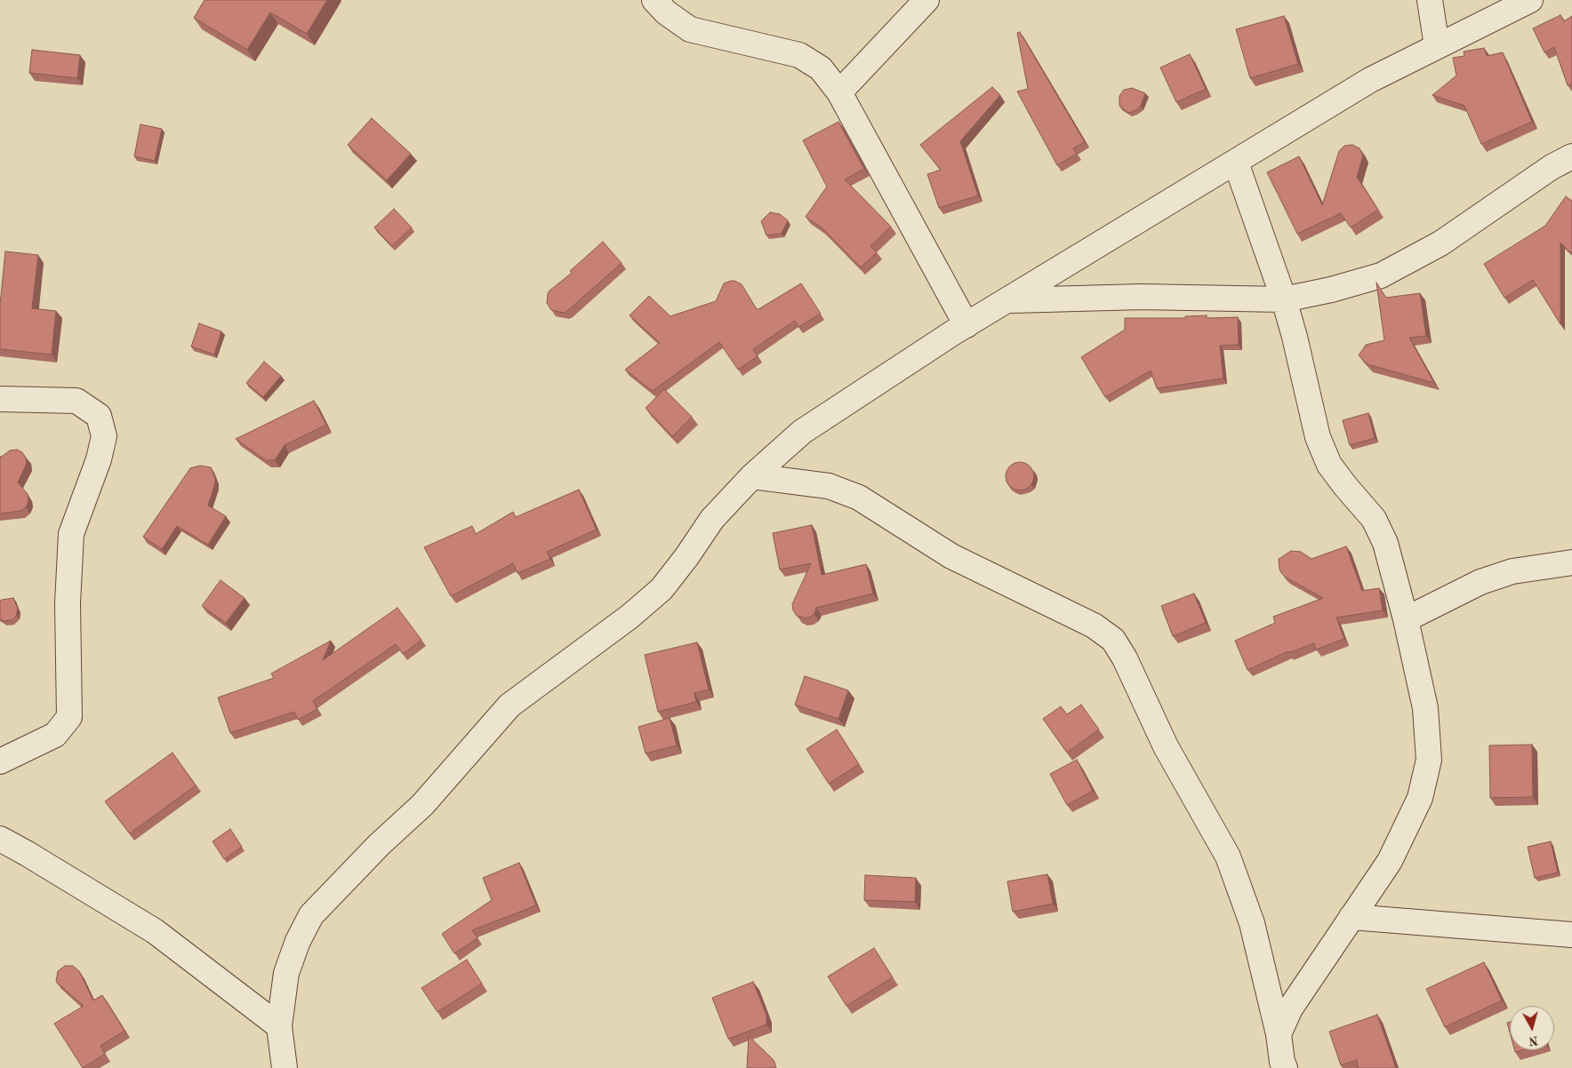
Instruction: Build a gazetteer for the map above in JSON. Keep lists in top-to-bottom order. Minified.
{"north":"bottom"}
